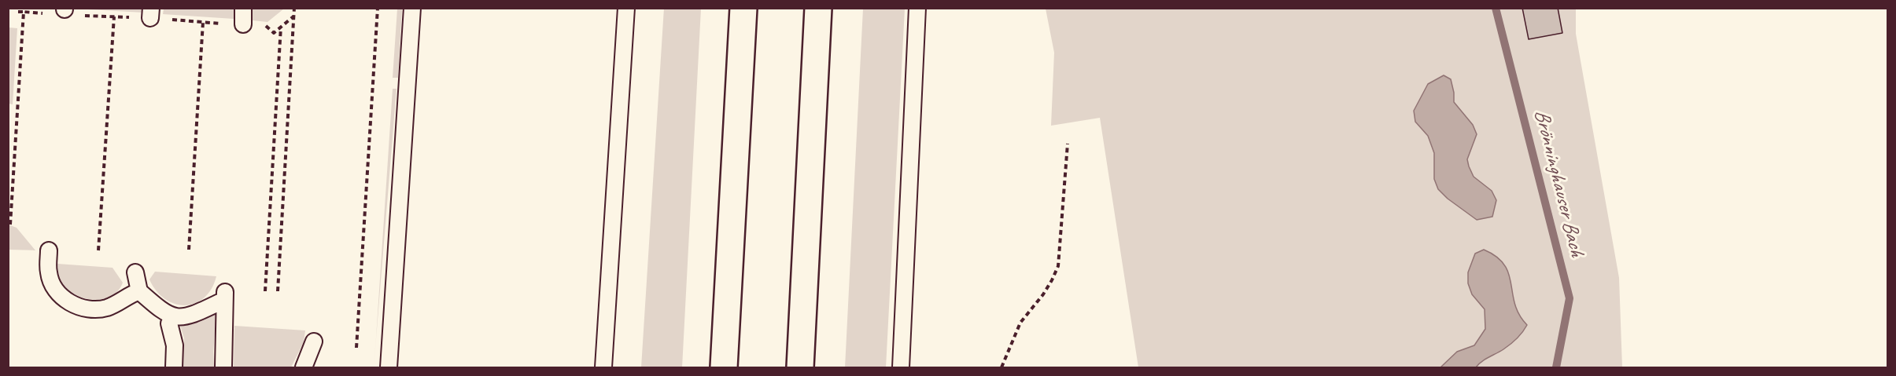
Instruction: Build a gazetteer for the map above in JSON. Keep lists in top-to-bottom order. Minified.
{"water":["Brönninghauser Bach"]}
